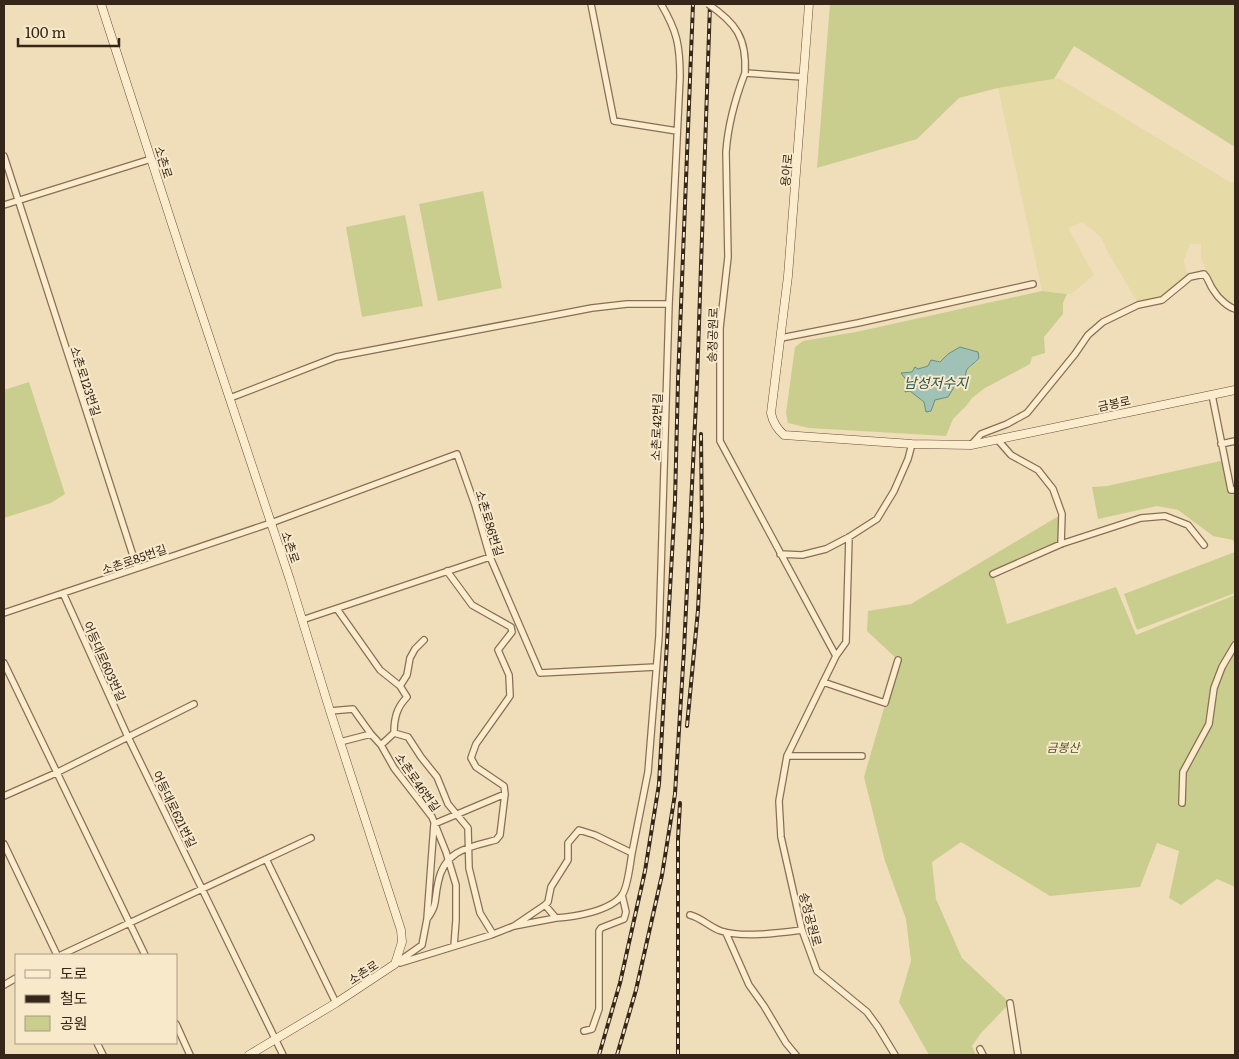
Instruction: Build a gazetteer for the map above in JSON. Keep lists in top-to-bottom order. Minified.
{"streets":{"street":["소촌로","용아로","송정공원로","소촌로123번길","금봉로","소촌로42번길","소촌로86번길","소촌로85번길","어등대로603번길","소촌로46번길","어등대로621번길"]},"crossings":[["소촌로","소촌로86번길"],["소촌로","소촌로85번길"],["소촌로","소촌로46번길"],["용아로","금봉로"],["소촌로123번길","소촌로85번길"],["소촌로42번길","소촌로86번길"],["소촌로86번길","소촌로85번길"],["소촌로85번길","어등대로603번길"],["어등대로603번길","어등대로621번길"]],"water":["남성저수지"],"parks":["금봉산"],"legend":["도로","철도","공원"],"scale_bar":"100 m"}
